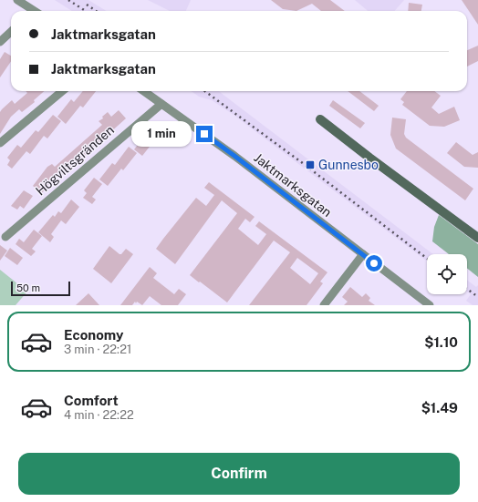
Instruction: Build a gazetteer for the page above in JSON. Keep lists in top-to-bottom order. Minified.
{"streets":{"street":["Högviltsgränden","Jaktmarksgatan"]},"crossings":[["Högviltsgränden","Jaktmarksgatan"]],"places":{"transit":["Gunnesbo"]},"scale_bar":"50 m","page":{"banner":["Jaktmarksgatan","Jaktmarksgatan"],"bubble":"1 min","scale":"50 m","list":[{"name":"Economy","note":"3 min · 22:21","value":"$1.10"},{"name":"Comfort","note":"4 min · 22:22","value":"$1.49"}],"buttons":"Confirm"}}
